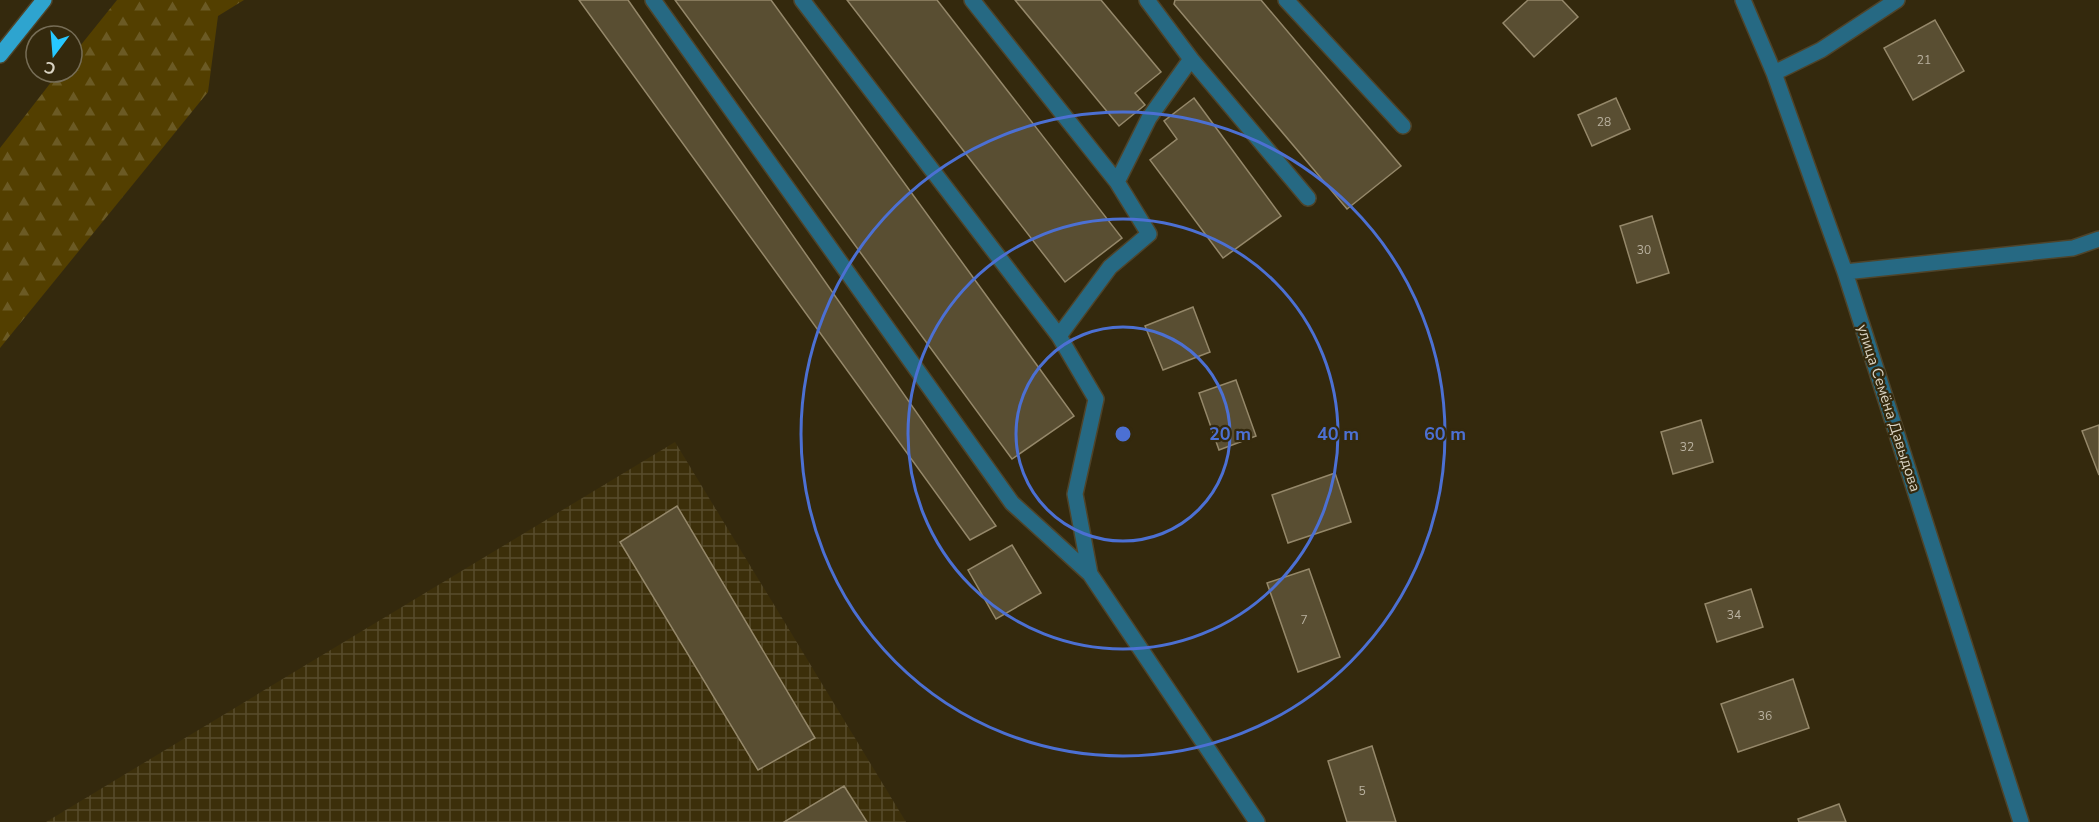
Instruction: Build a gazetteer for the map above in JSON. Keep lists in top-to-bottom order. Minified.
{"streets":{"street":["улица Семёна Давыдова"]},"house_numbers":["21","28","30","32","34","7","36","5"],"north":"bottom","rings":["20 m","40 m","60 m"]}
